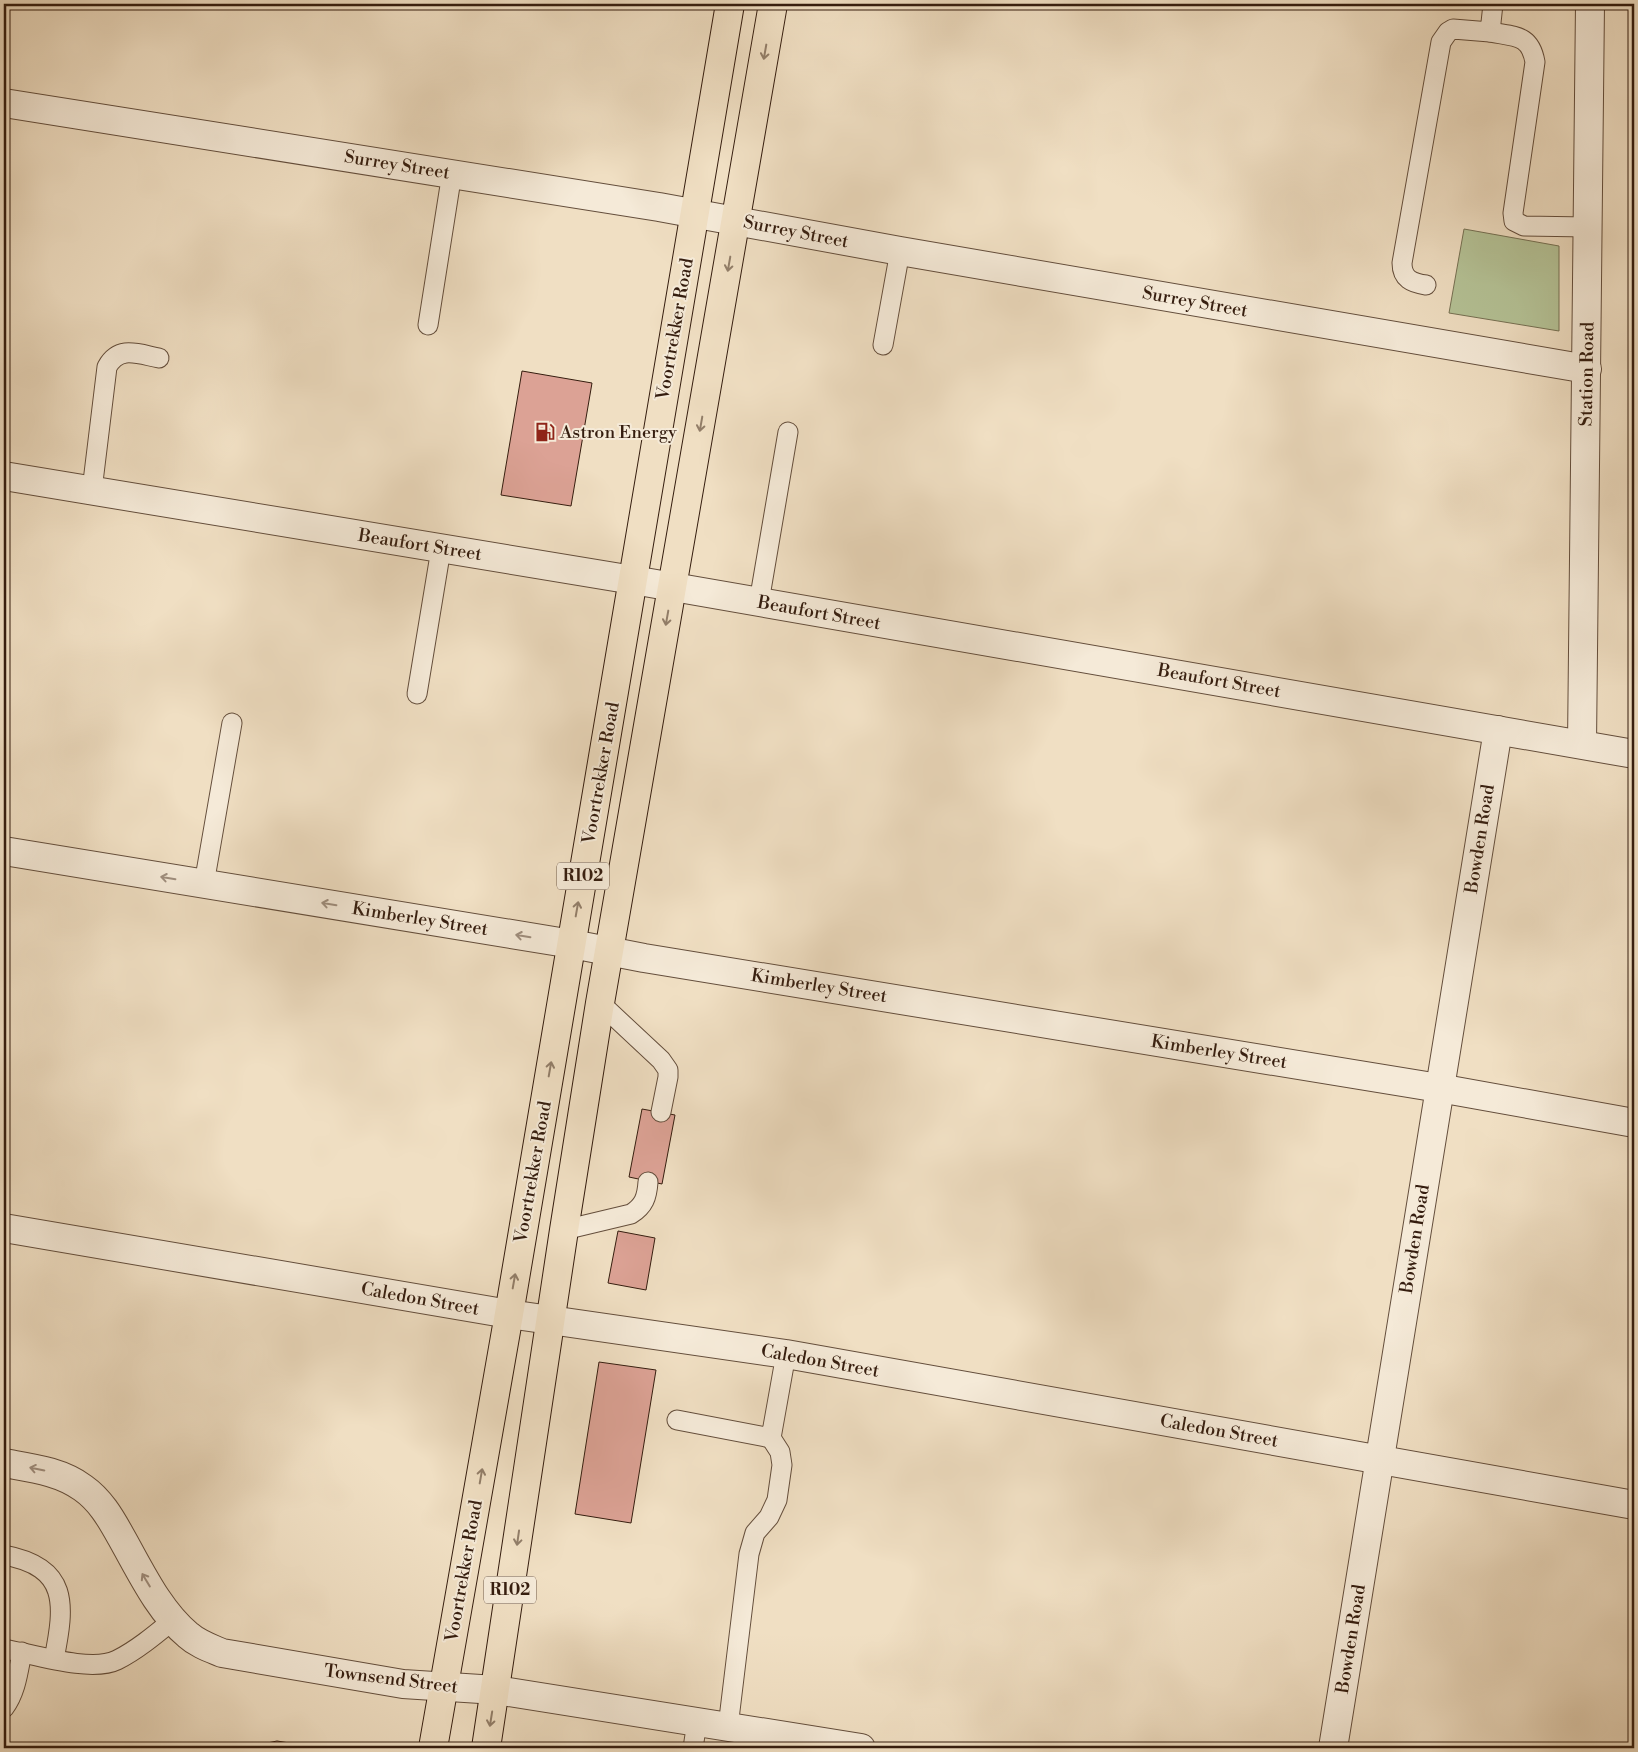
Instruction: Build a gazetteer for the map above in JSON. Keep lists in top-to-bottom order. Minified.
{"streets":{"main road":["Voortrekker Road","R102"],"street":["Surrey Street","Station Road","Beaufort Street","Bowden Road","Kimberley Street","Caledon Street","Townsend Street"]},"crossings":[["Surrey Street","Voortrekker Road"],["Surrey Street","Station Road"],["Surrey Street","R102"],["Voortrekker Road","Beaufort Street"],["Voortrekker Road","Kimberley Street"],["Voortrekker Road","Caledon Street"],["Voortrekker Road","Townsend Street"],["Station Road","Beaufort Street"],["Beaufort Street","Bowden Road"],["Beaufort Street","R102"],["Bowden Road","Kimberley Street"],["Bowden Road","Caledon Street"],["R102","Kimberley Street"],["R102","Caledon Street"],["R102","Townsend Street"]],"places":{"fuel station":["Astron Energy"]}}
